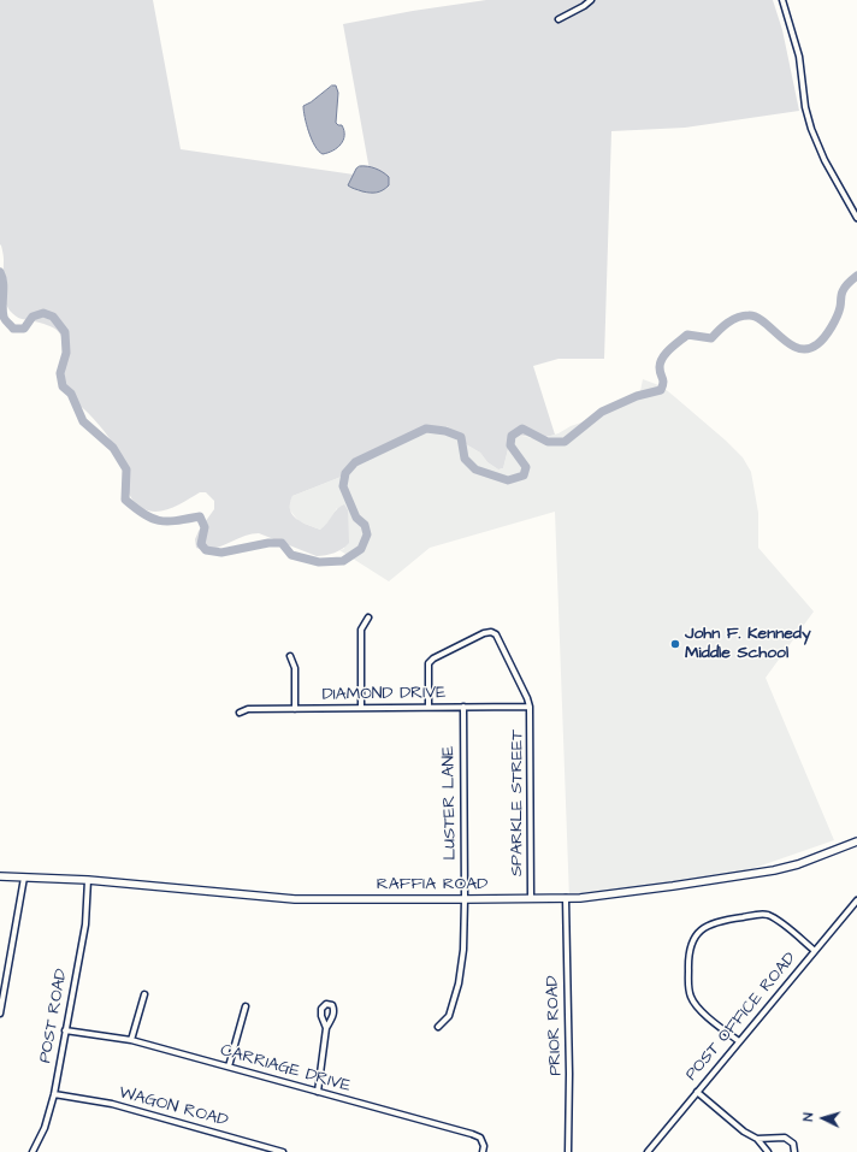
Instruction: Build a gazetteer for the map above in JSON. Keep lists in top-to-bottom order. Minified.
{"streets":{"main road":["RAFFIA ROAD"],"street":["DIAMOND DRIVE","LUSTER LANE","SPARKLE STREET","POST ROAD","POST OFFICE ROAD","PRIOR ROAD","CARRIAGE DRIVE","WAGON ROAD"]},"crossings":[["DIAMOND DRIVE","LUSTER LANE"],["DIAMOND DRIVE","SPARKLE STREET"],["LUSTER LANE","RAFFIA ROAD"],["SPARKLE STREET","RAFFIA ROAD"],["RAFFIA ROAD","POST ROAD"],["RAFFIA ROAD","PRIOR ROAD"],["POST ROAD","CARRIAGE DRIVE"],["POST ROAD","WAGON ROAD"]],"places":["John F. Kennedy Middle School"],"north":"left"}
